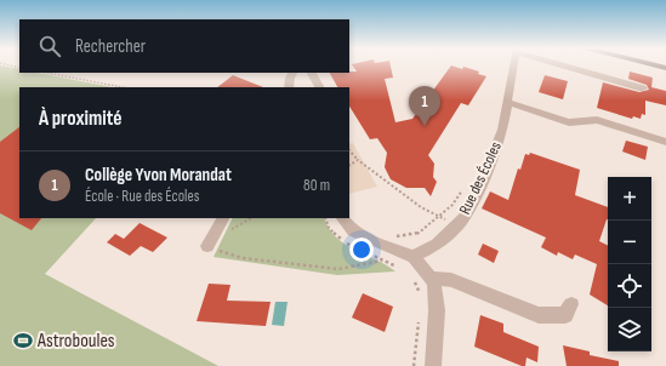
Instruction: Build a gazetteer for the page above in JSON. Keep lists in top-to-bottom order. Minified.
{"streets":{"street":["Rue des Écoles"]},"places":{"sports":["Astroboules"]},"page":{"search":"Rechercher","pins":"1","heading":"À proximité","list":[{"mark":"1","name":"Collège Yvon Morandat","note":"École · Rue des Écoles","value":"80 m"}],"map_buttons":["+","−"]}}
